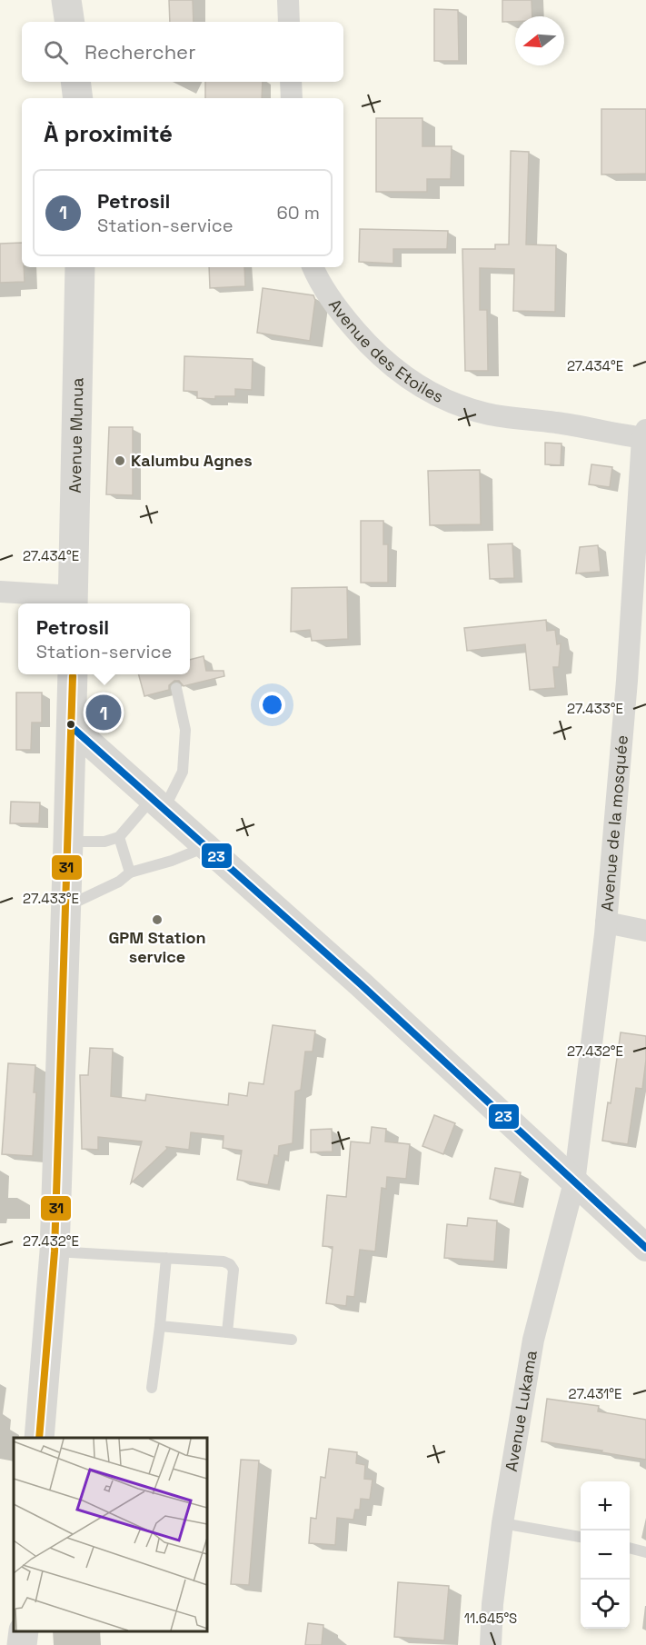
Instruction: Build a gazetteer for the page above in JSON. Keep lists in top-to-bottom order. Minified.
{"streets":{"main road":["Avenue Munua"],"street":["Avenue des Etoiles","Avenue de la mosquée","Avenue Lukama"]},"crossings":[["Avenue des Etoiles","Avenue de la mosquée"],["Avenue de la mosquée","Avenue Lukama"]],"places":["Kalumbu Agnes","GPM Station service"],"lines":["transit line 31","transit line 23"],"north":"left","page":{"search":"Rechercher","heading":"À proximité","list":[{"mark":"1","name":"Petrosil","note":"Station-service","value":"60 m"}],"popup":["Petrosil","Station-service"],"pins":"1","map_buttons":["+","−"]},"coordinates":["27.434°E","27.433°E","27.432°E","27.431°E","11.645°S"]}
